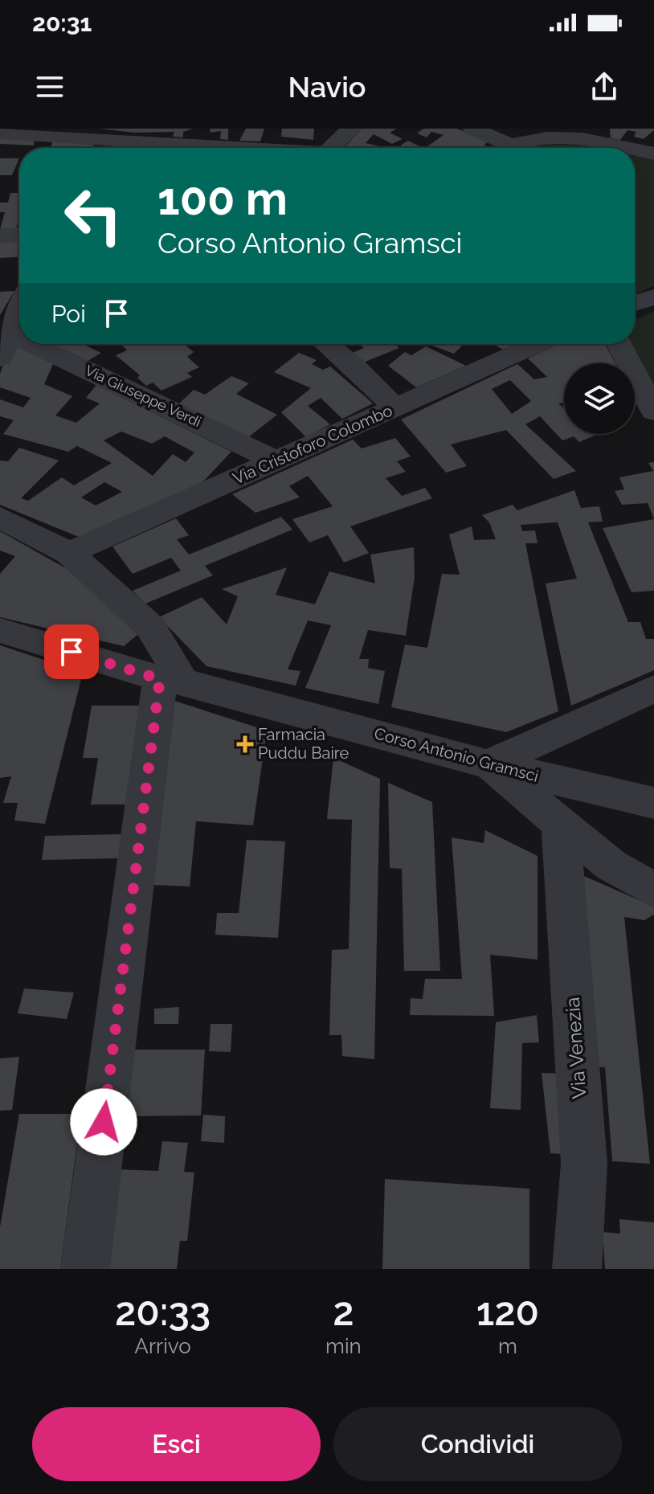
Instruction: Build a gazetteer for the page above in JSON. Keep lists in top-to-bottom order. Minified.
{"streets":{"street":["Via Giuseppe Verdi","Via Cristoforo Colombo","Corso Antonio Gramsci","Via Venezia"]},"crossings":[["Via Giuseppe Verdi","Via Cristoforo Colombo"]],"places":{"health":["Farmacia Puddu Baire"]},"page":{"status":"20:31","header":"Navio","turn":["100 m","Corso Antonio Gramsci"],"then":"Poi","eta":["20:33","Arrivo","2","min","120","m"],"buttons":["Esci","Condividi"]}}
